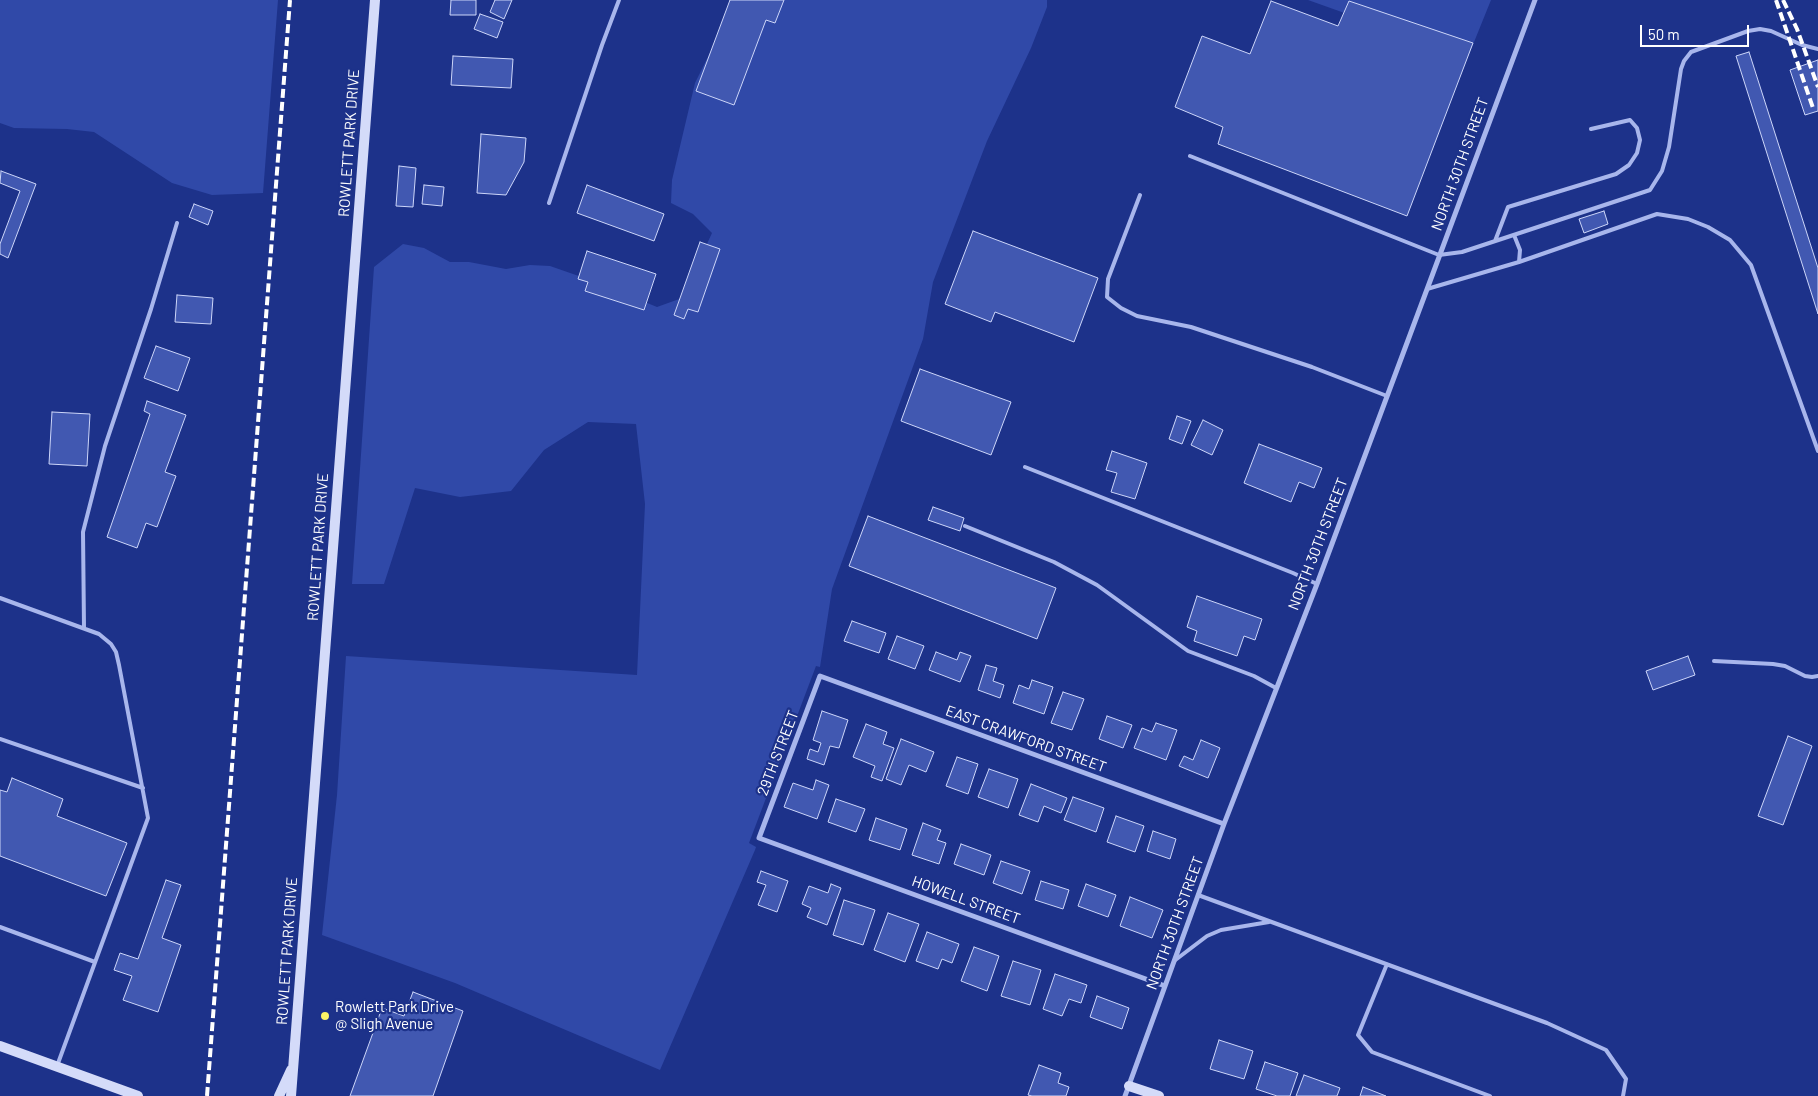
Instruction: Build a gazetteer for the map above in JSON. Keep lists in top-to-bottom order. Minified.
{"streets":{"street":["ROWLETT PARK DRIVE","NORTH 30TH STREET","EAST CRAWFORD STREET","29TH STREET","HOWELL STREET"]},"crossings":[["NORTH 30TH STREET","EAST CRAWFORD STREET"],["NORTH 30TH STREET","HOWELL STREET"],["EAST CRAWFORD STREET","29TH STREET"],["29TH STREET","HOWELL STREET"]],"places":["Rowlett Park Drive @ Sligh Avenue"],"scale_bar":"50 m"}
